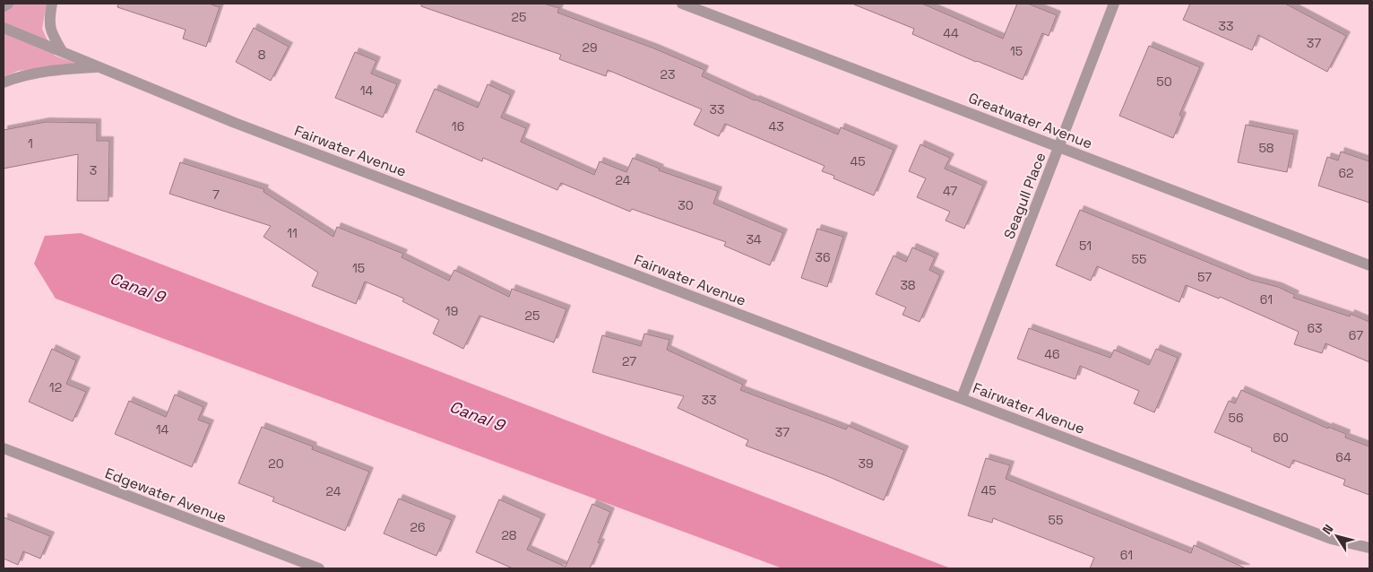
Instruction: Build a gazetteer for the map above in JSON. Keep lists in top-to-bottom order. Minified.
{"streets":{"street":["Greatwater Avenue","Fairwater Avenue","Seagull Place","Edgewater Avenue"]},"crossings":[["Greatwater Avenue","Seagull Place"],["Fairwater Avenue","Seagull Place"]],"water":["Canal 9"],"house_numbers":["25","33","44","37","29","15","8","23","50","14","33","16","43","1","58","45","3","62","24","47","7","30","11","34","51","36","55","15","57","38","61","19","25","63","67","46","27","12","33","56","14","37","60","64","20","39","45","24","55","26","28","61"],"north":"top left"}
